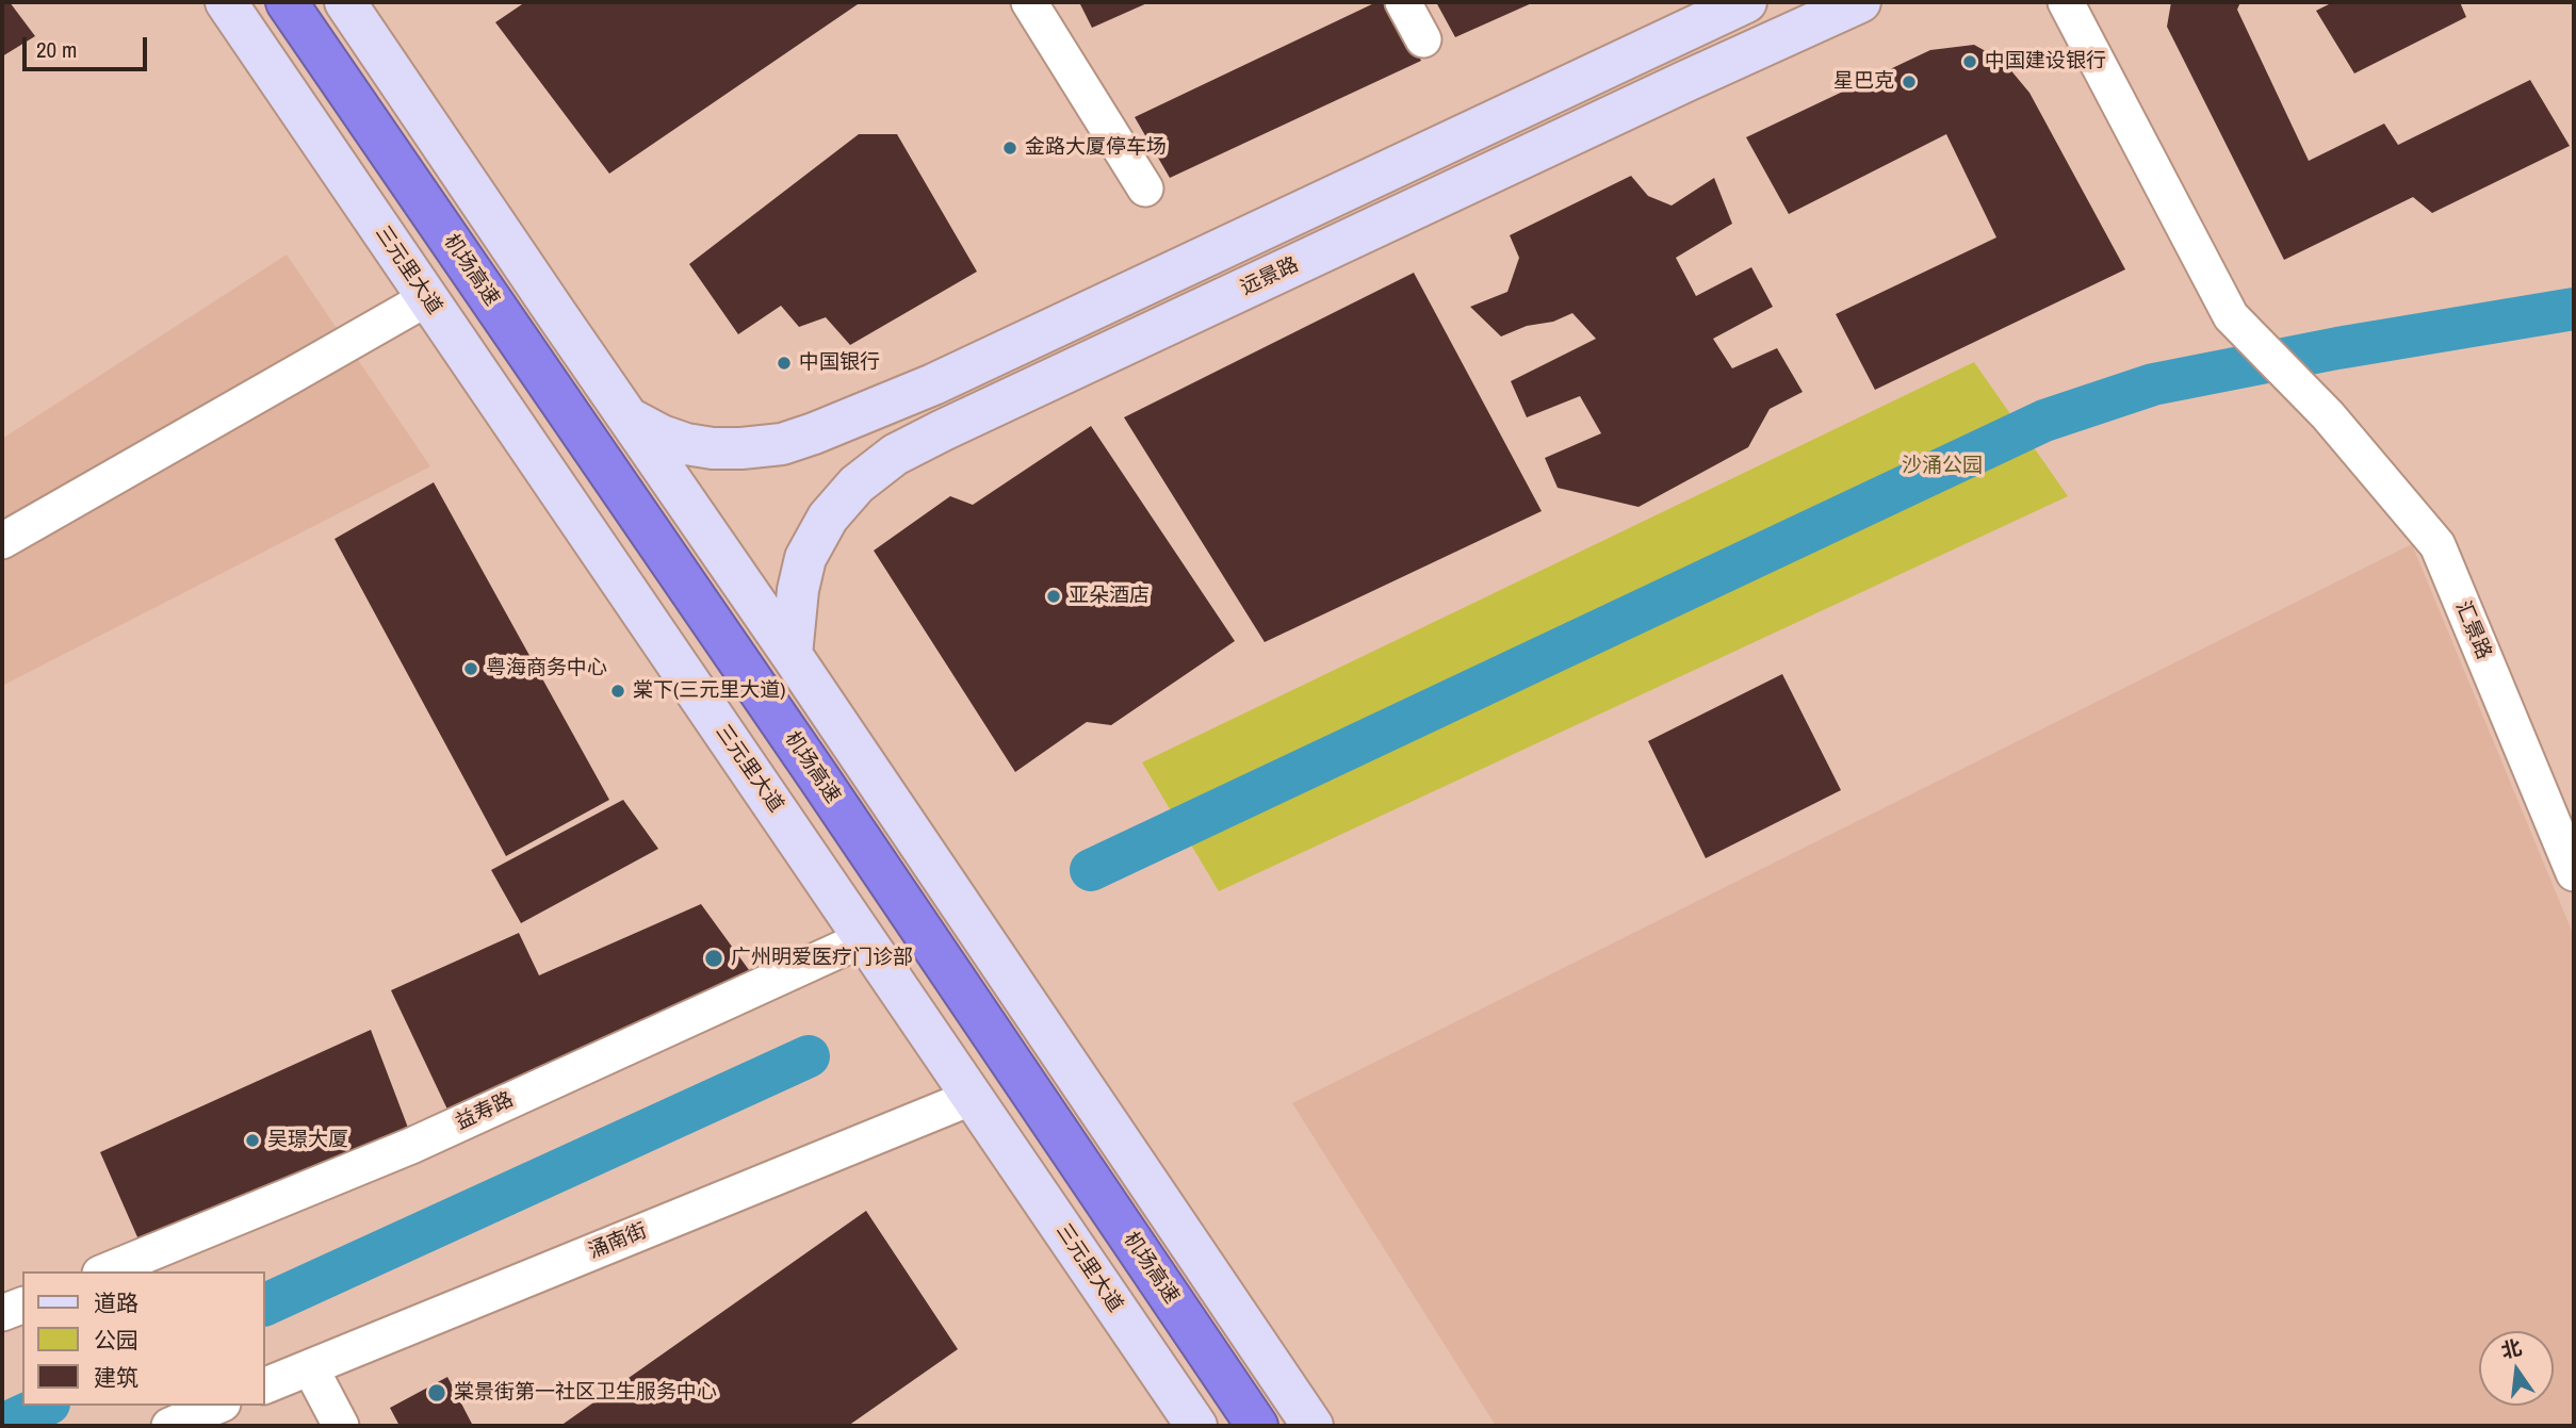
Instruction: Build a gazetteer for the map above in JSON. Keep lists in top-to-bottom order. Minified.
{"streets":{"highway":["机场高速"],"main road":["三元里大道","远景路"],"street":["汇景路","益寿路","涌南街"]},"crossings":[["三元里大道","益寿路"],["三元里大道","涌南街"]],"parks":["沙涌公园"],"places":["中国建设银行","星巴克","金路大厦停车场","中国银行","亚朵酒店","粤海商务中心","棠下(三元里大道)","广州明爱医疗门诊部","吴璟大厦","棠景街第一社区卫生服务中心"],"legend":["道路","公园","建筑"],"scale_bar":"20 m","north":"top"}
